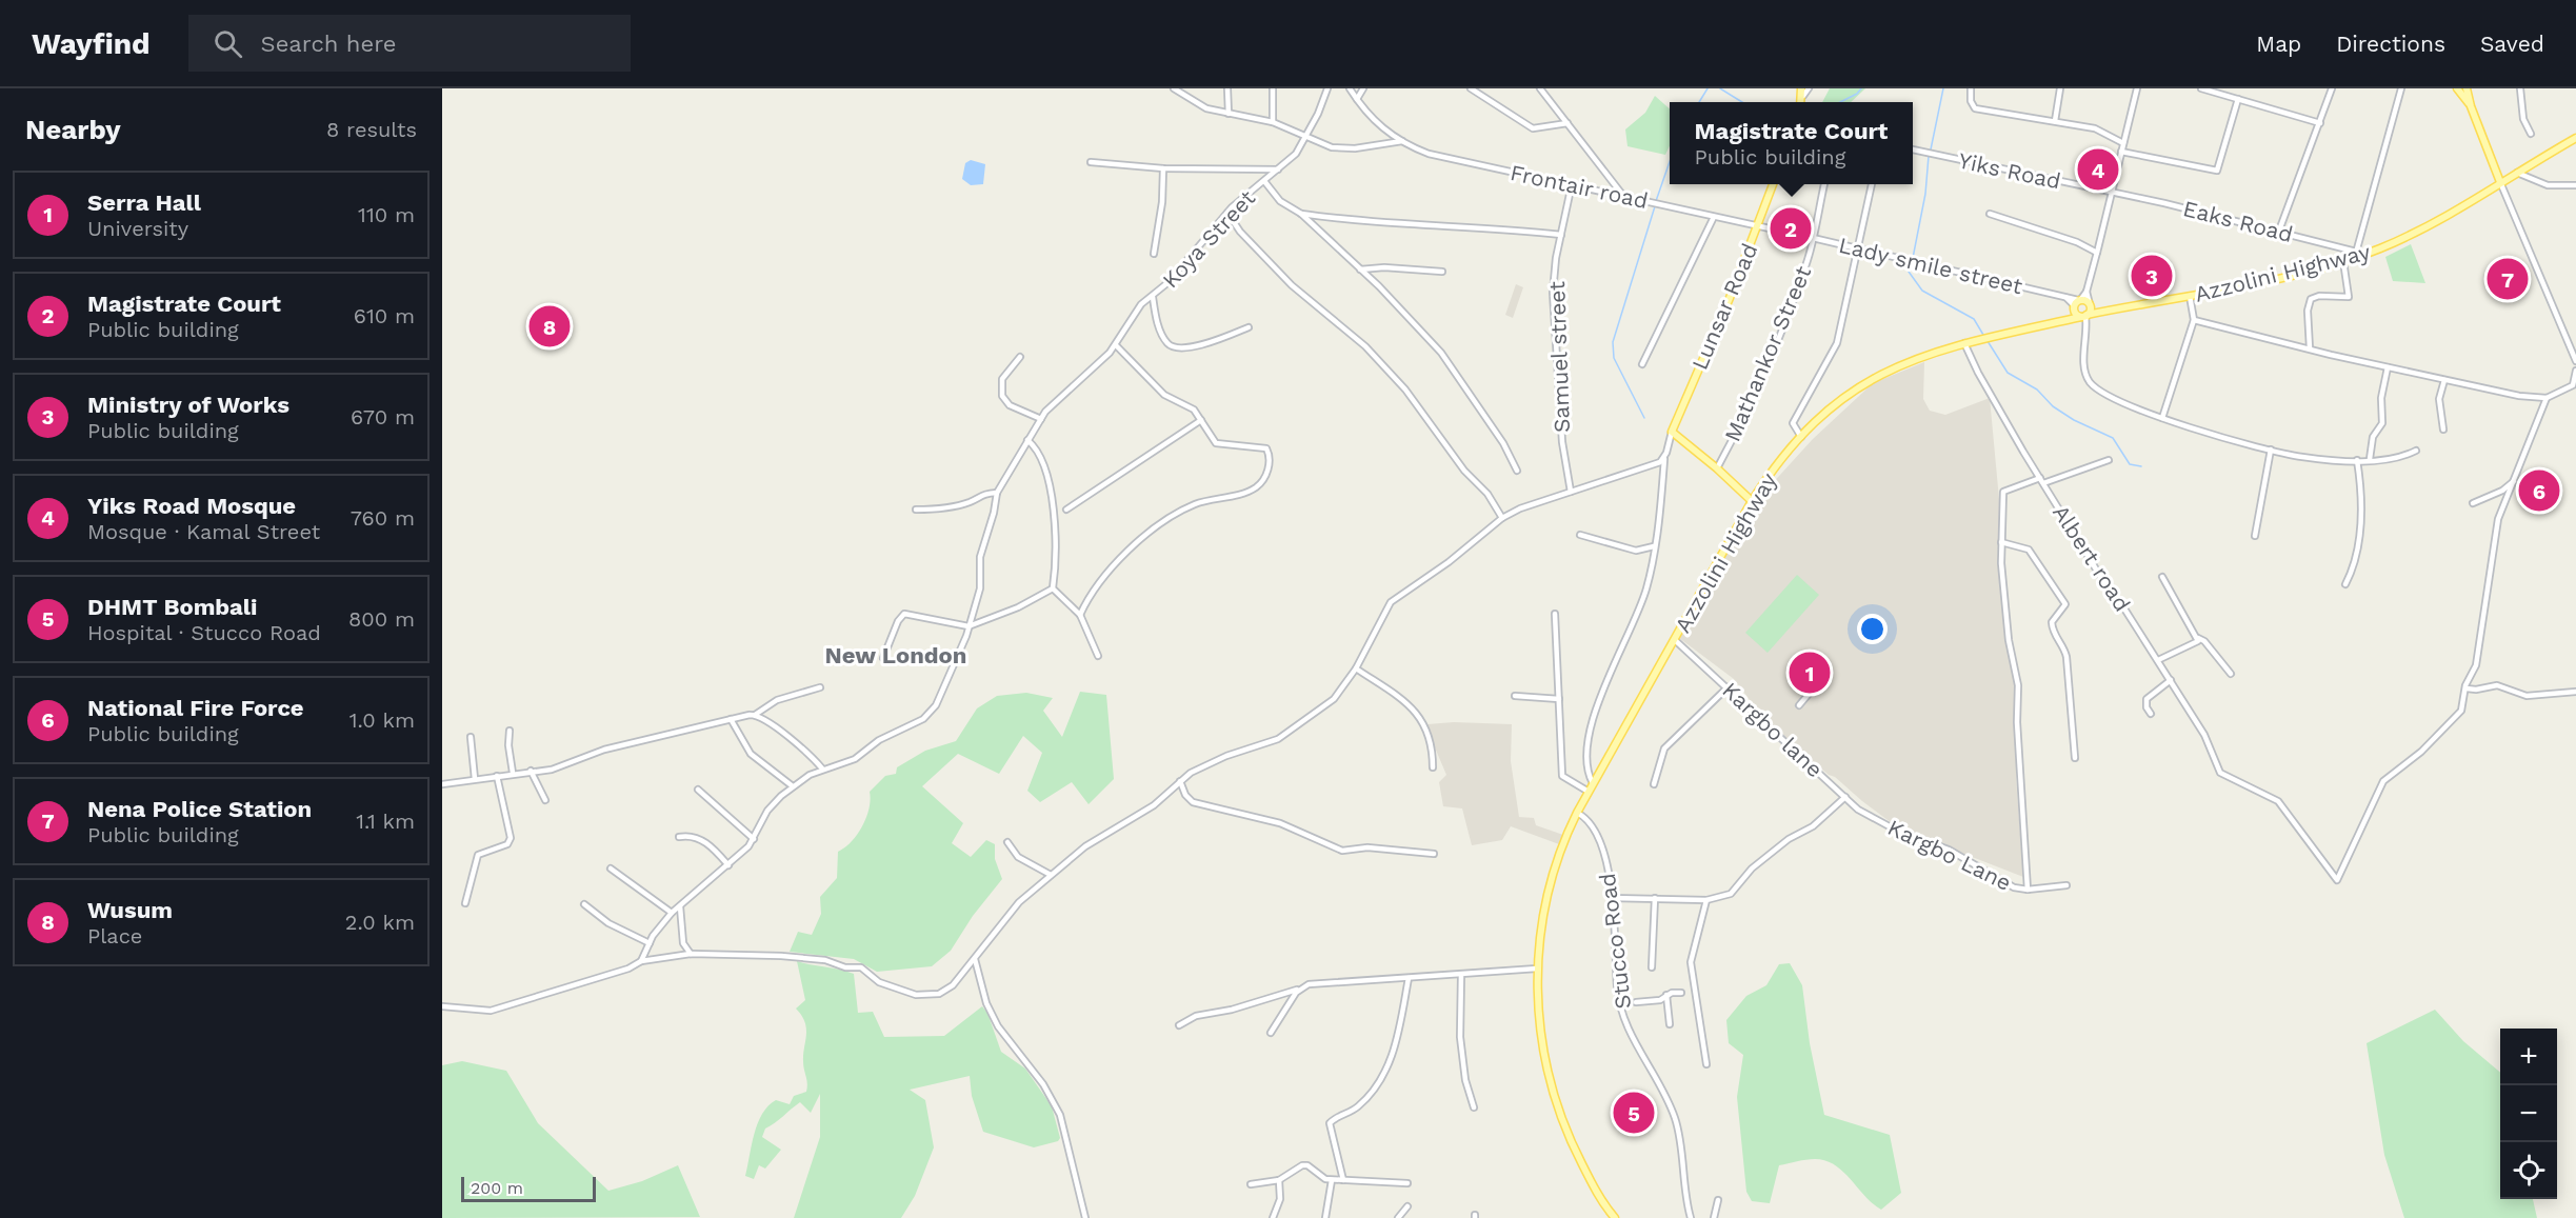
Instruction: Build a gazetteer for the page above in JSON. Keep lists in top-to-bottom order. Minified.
{"streets":{"main road":["Azzolini Highway","Lunsar Road"],"street":["Yiks Road","Frontair road","Eaks Road","Koya Street","Lady smile street","Mathankor Street","Samuel street","Albert road","Kargbo lane","Kargbo Lane","Stucco Road"]},"crossings":[["Yiks Road","Eaks Road"],["Frontair road","Lady smile street"],["Frontair road","Lunsar Road"],["Frontair road","Samuel street"],["Eaks Road","Azzolini Highway"],["Lady smile street","Lunsar Road"],["Lady smile street","Mathankor Street"],["Azzolini Highway","Albert road"],["Azzolini Highway","Kargbo lane"],["Azzolini Highway","Stucco Road"],["Kargbo lane","Kargbo Lane"]],"districts":["New London"],"scale_bar":"200 m","page":{"header":"Wayfind","search":"Search here","nav":["Map","Directions","Saved"],"heading":["Nearby","8 results"],"popup":["Magistrate Court","Public building"],"pins":["4","2","3","7","8","6","1","5"],"list":[{"mark":"1","name":"Serra Hall","note":"University","value":"110 m"},{"mark":"2","name":"Magistrate Court","note":"Public building","value":"610 m"},{"mark":"3","name":"Ministry of Works","note":"Public building","value":"670 m"},{"mark":"4","name":"Yiks Road Mosque","note":"Mosque · Kamal Street","value":"760 m"},{"mark":"5","name":"DHMT Bombali","note":"Hospital · Stucco Road","value":"800 m"},{"mark":"6","name":"National Fire Force","note":"Public building","value":"1.0 km"},{"mark":"7","name":"Nena Police Station","note":"Public building","value":"1.1 km"},{"mark":"8","name":"Wusum","note":"Place","value":"2.0 km"}],"map_buttons":["+","−"],"scale":"200 m"}}
